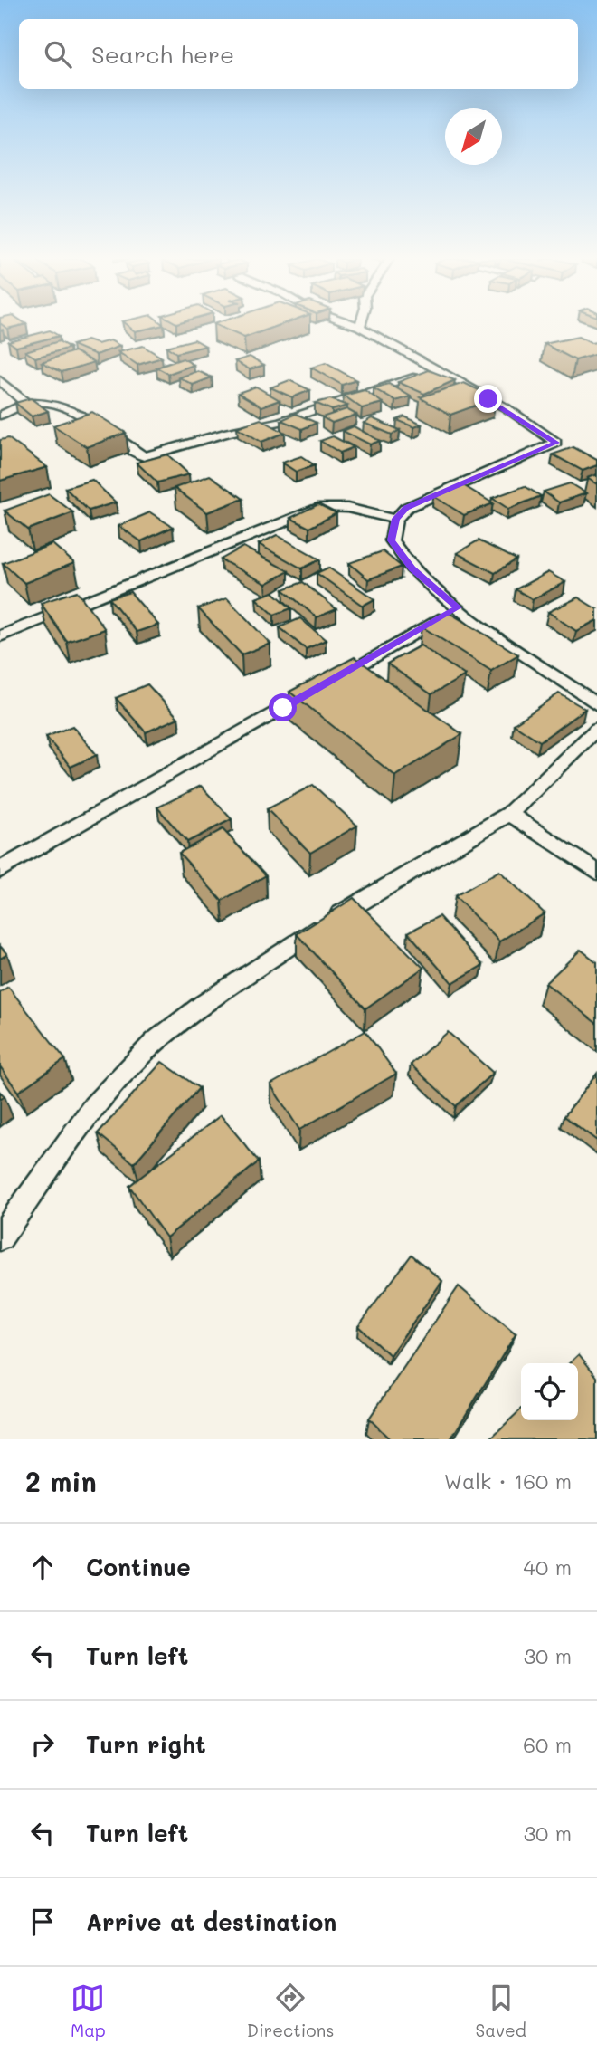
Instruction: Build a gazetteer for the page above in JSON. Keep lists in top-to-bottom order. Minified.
{"north":"bottom left","page":{"search":"Search here","heading":["2 min","Walk · 160 m"],"list":[["Continue","40 m"],["Turn left","30 m"],["Turn right","60 m"],["Turn left","30 m"],"Arrive at destination"],"nav":["Map","Directions","Saved"]}}
